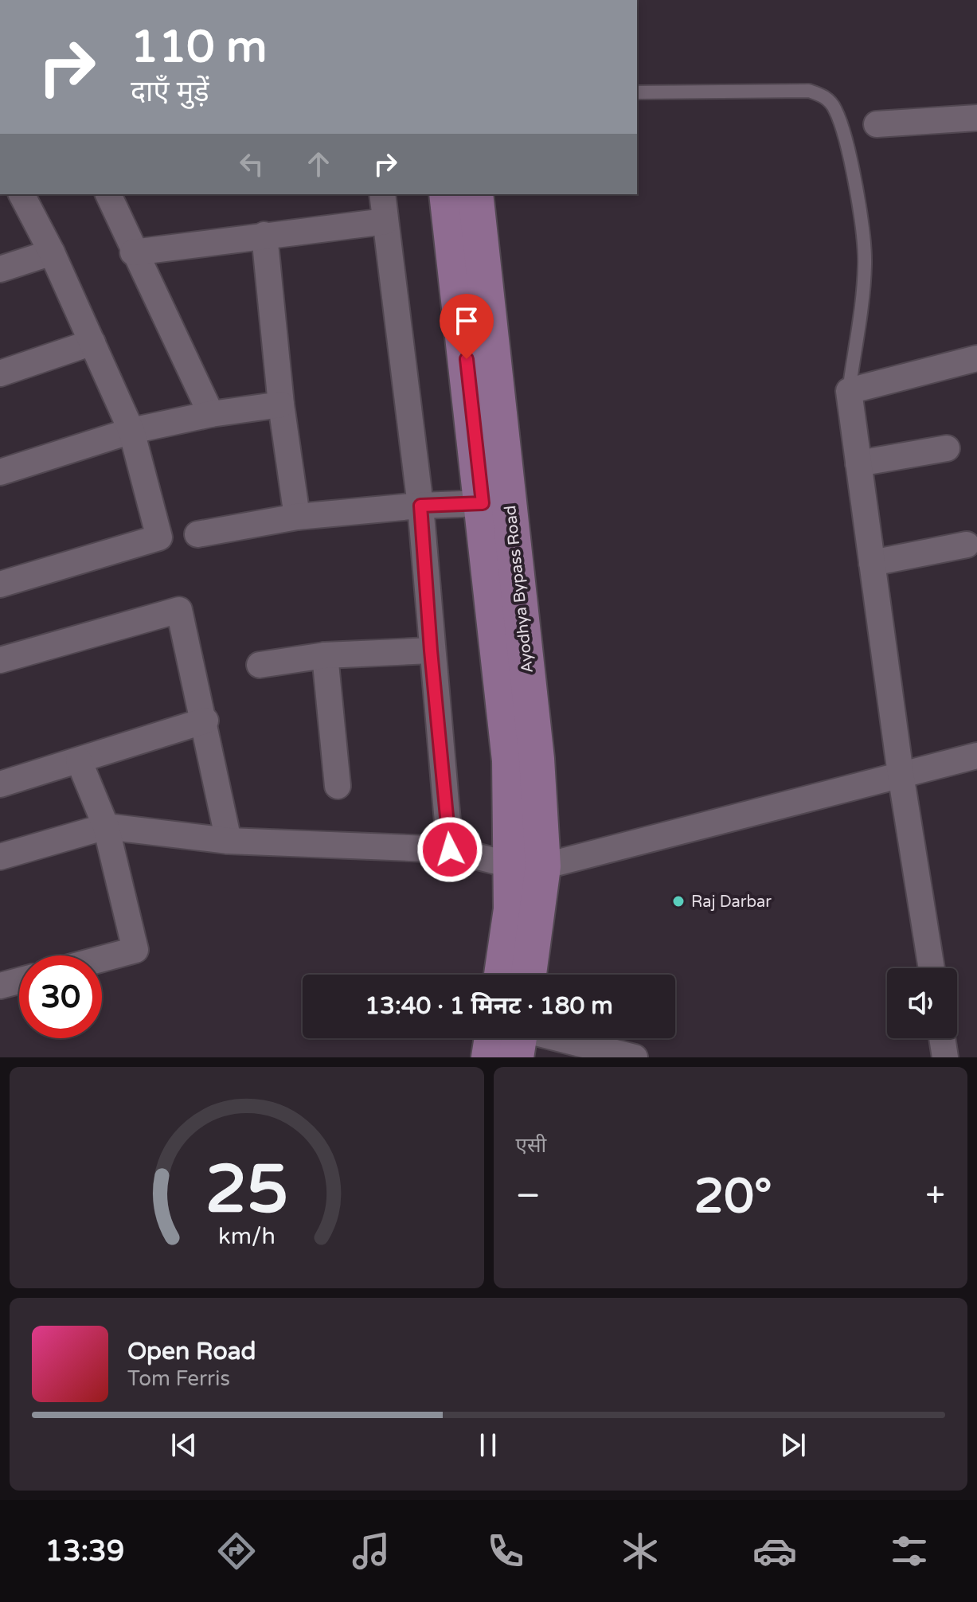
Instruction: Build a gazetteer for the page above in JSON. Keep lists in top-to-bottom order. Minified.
{"streets":{"main road":["Ayodhya Bypass Road"]},"places":["Raj Darbar"],"page":{"turn":["110 m","दाएँ मुड़ें"],"limit":"30","trip":"13:40 · 1 मिनट · 180 m","tile":"एसी","heat":["−","20°","+"],"song":["Open Road","Tom Ferris"],"tabs":"13:39","gauge":["25","km/h"]}}
